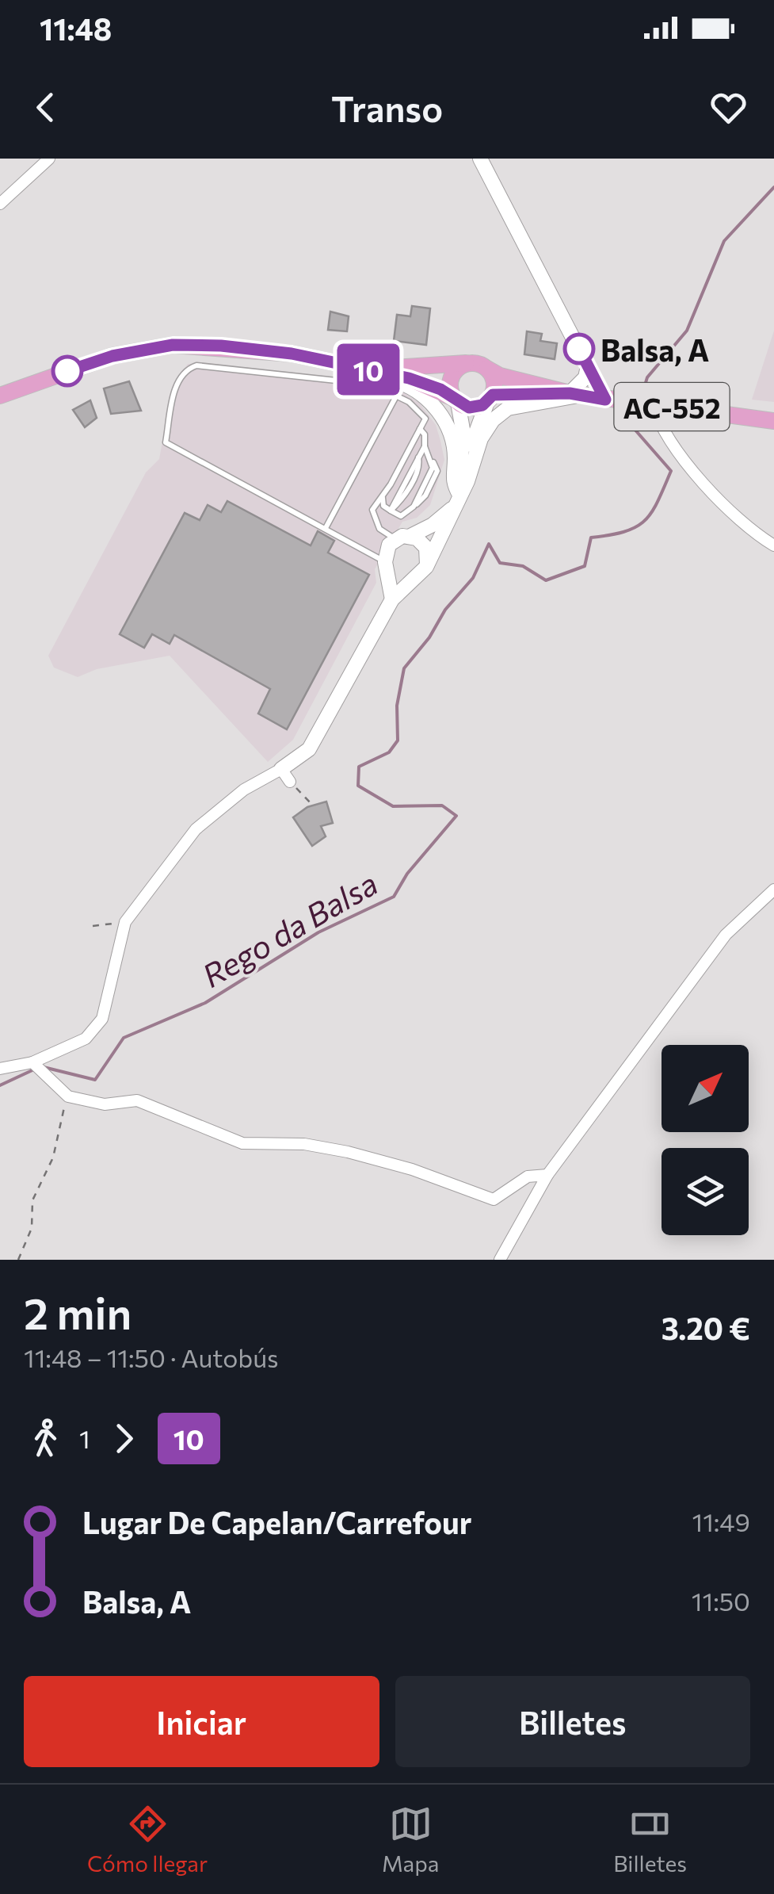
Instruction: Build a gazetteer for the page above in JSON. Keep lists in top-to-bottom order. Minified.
{"streets":{"main road":["AC-552"]},"water":["Rego da Balsa"],"places":["Balsa, A"],"lines":["bus line 10"],"north":"top right","page":{"status":"11:48","header":"Transo","on_map":"10","heading":["2 min","11:48 – 11:50 · Autobús","3.20 €"],"legs":["1","10"],"list":[{"name":"Lugar De Capelan/Carrefour","value":"11:49"},{"name":"Balsa, A","value":"11:50"}],"buttons":["Iniciar","Billetes"],"tabs":["Cómo llegar","Mapa","Billetes"]}}
